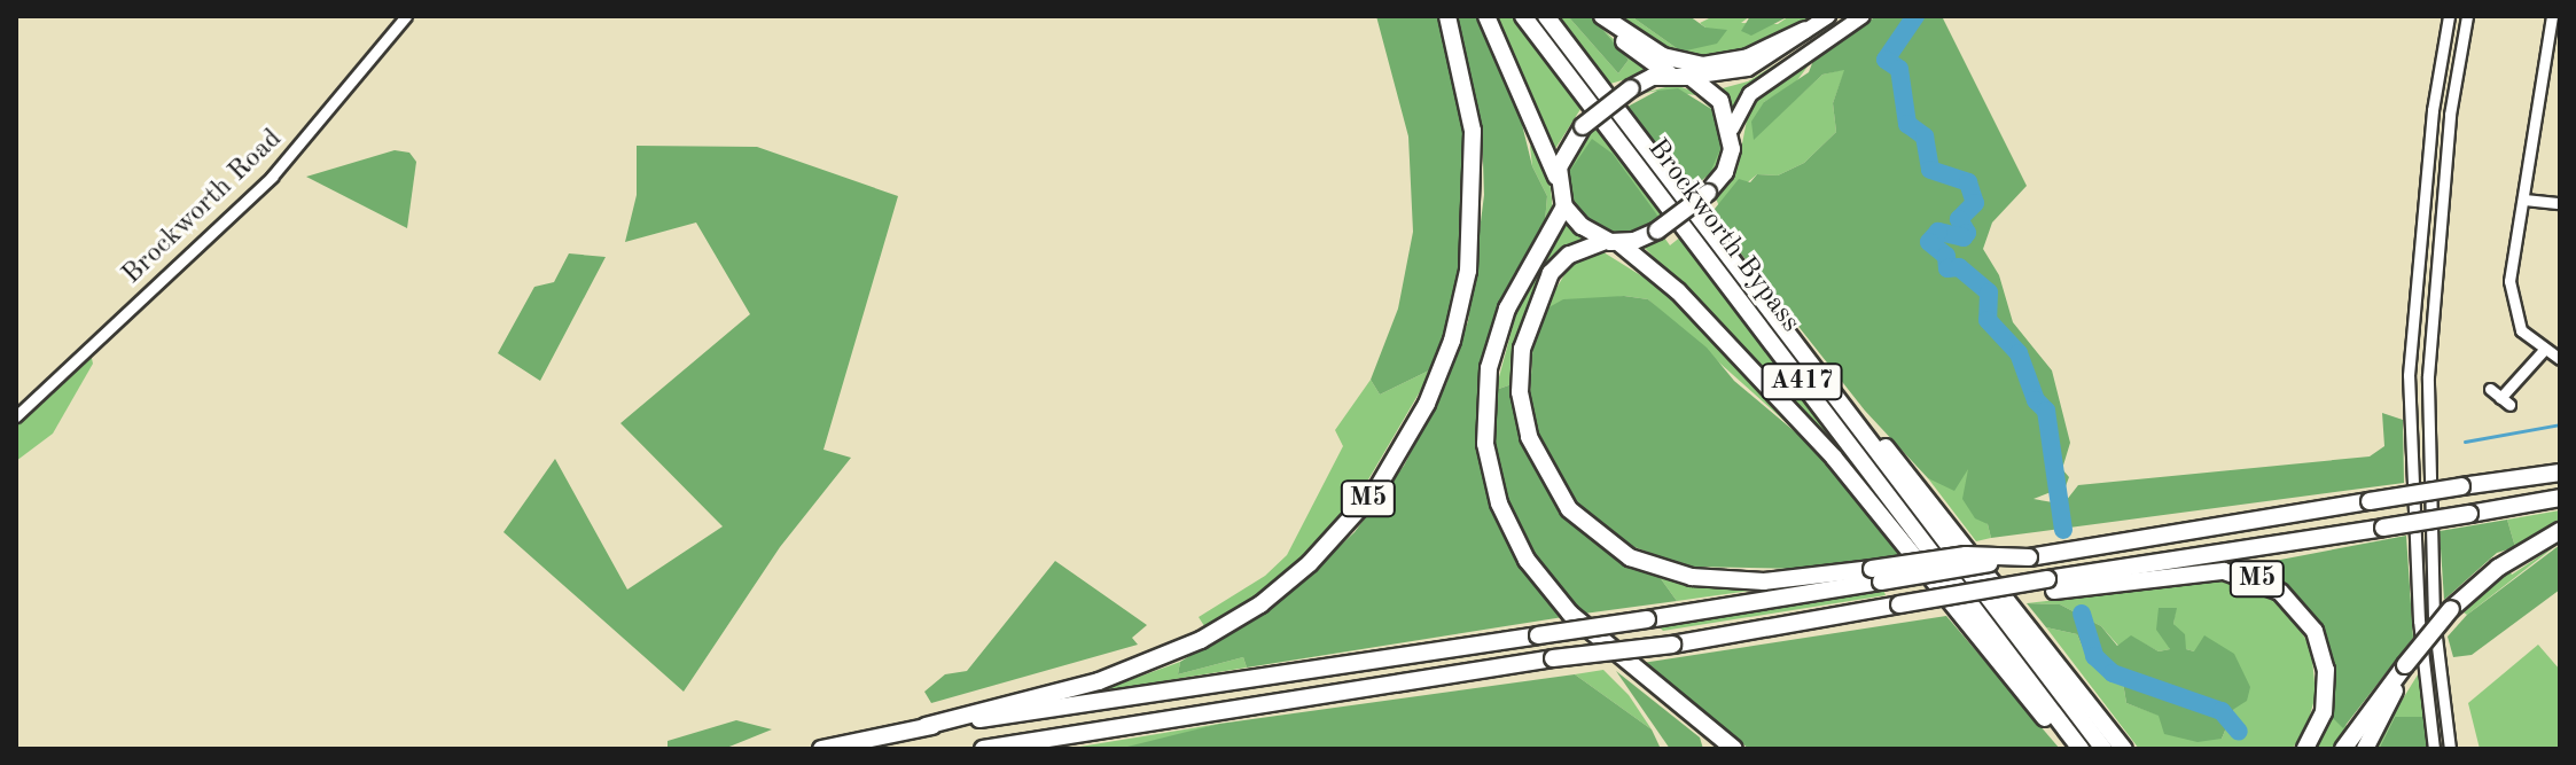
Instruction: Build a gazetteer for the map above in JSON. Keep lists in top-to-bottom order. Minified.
{"streets":{"highway":["Brockworth Bypass","A417","M5"],"street":["Brockworth Road"]}}
